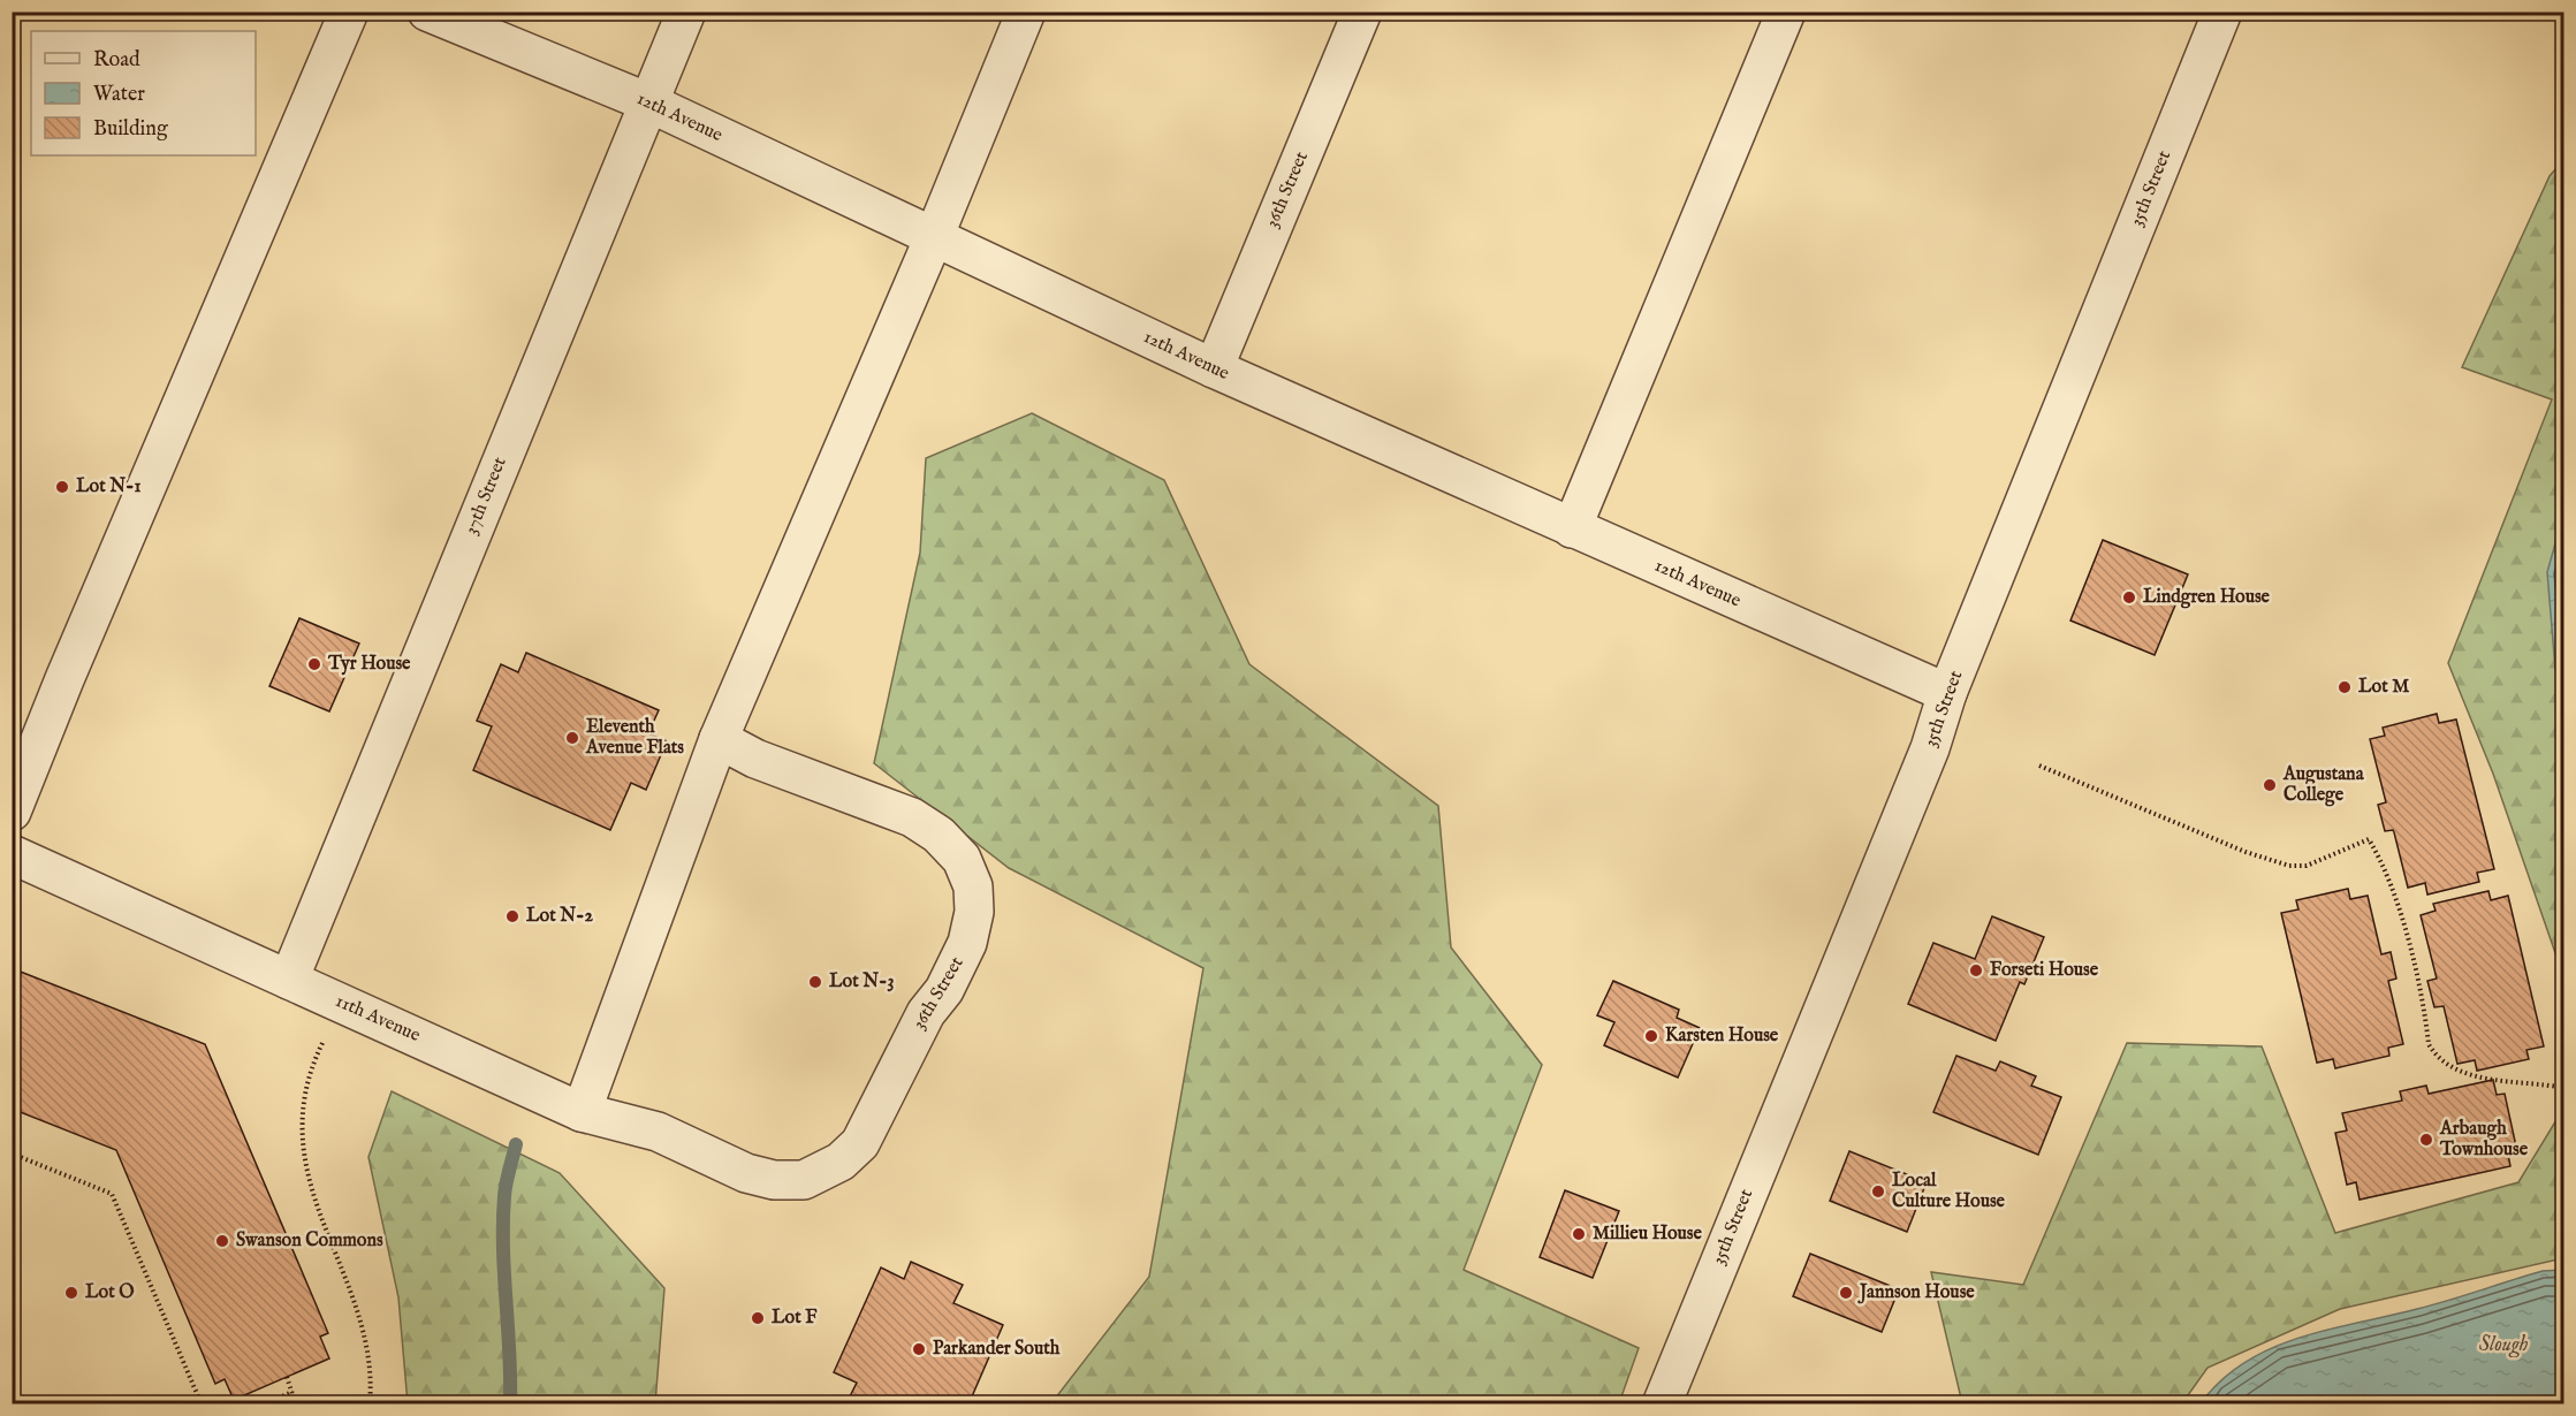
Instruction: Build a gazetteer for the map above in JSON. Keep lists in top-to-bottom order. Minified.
{"streets":{"street":["12th Avenue","35th Street","36th Street","37th Street","11th Avenue"]},"crossings":[["12th Avenue","35th Street"],["12th Avenue","36th Street"],["12th Avenue","37th Street"],["36th Street","11th Avenue"],["37th Street","11th Avenue"]],"water":["Slough"],"places":["Lot N-1","Lindgren House","Tyr House","Lot M","Eleventh Avenue Flats","Augustana College","Lot N-2","Forseti House","Lot N-3","Karsten House","Arbaugh Townhouse","Local Culture House","Millieu House","Swanson Commons","Lot O","Jannson House","Lot F","Parkander South"],"legend":["Road","Water","Building"]}
